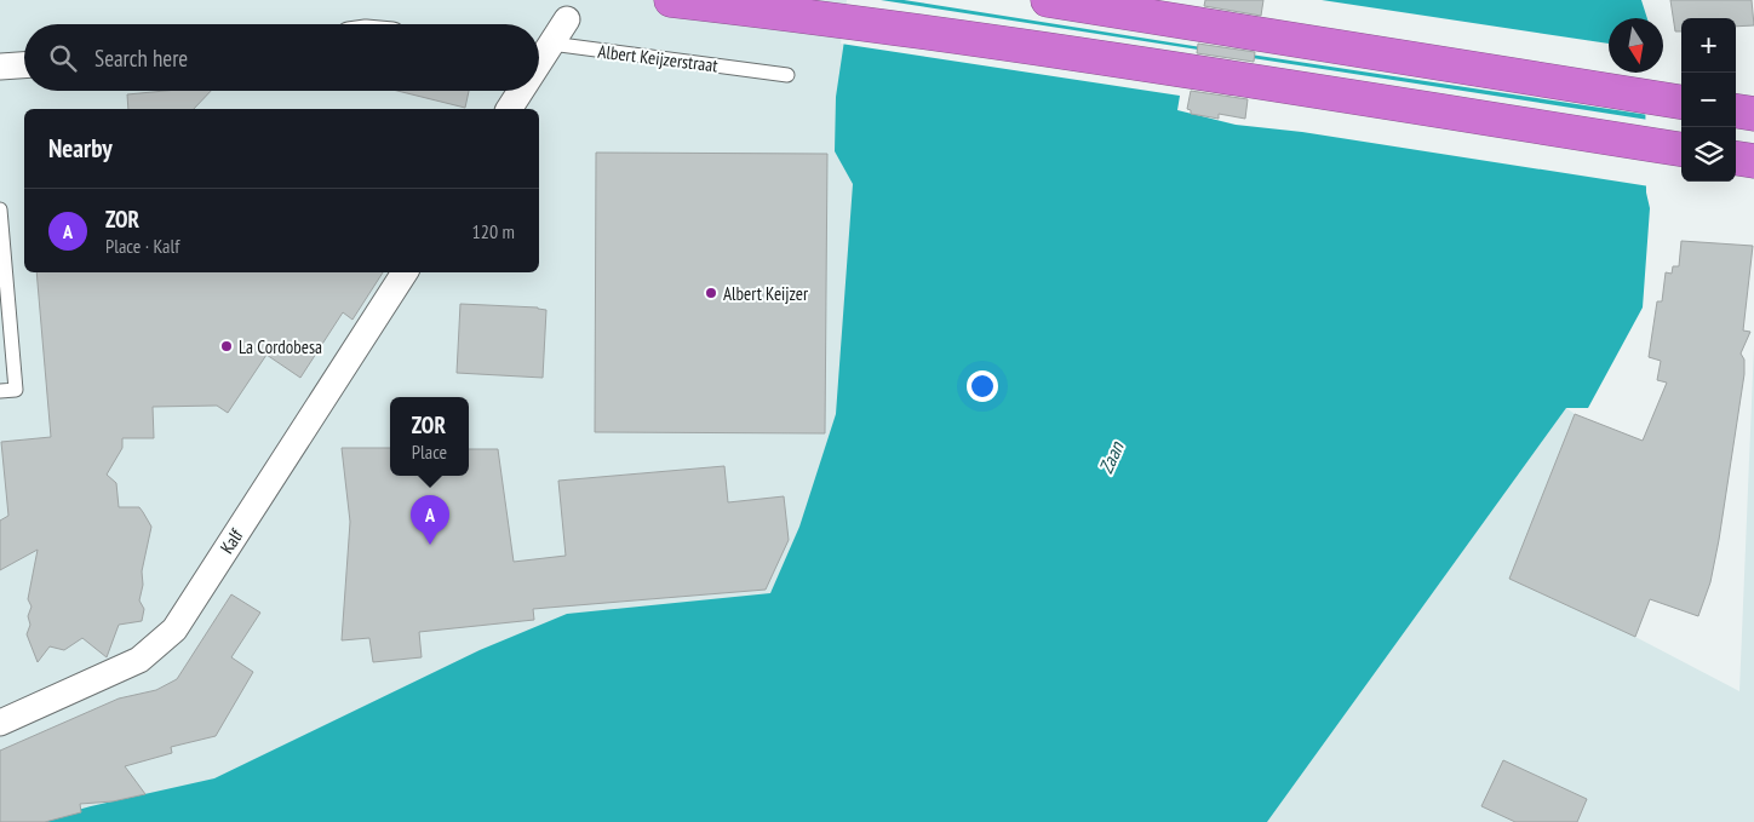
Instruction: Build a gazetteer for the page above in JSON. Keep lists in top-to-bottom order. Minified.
{"streets":{"street":["Kalf"],"lane":["Albert Keijzerstraat"]},"water":["Zaan"],"places":["Albert Keijzer","La Cordobesa"],"north":"bottom","page":{"map_buttons":["+","−"],"search":"Search here","heading":"Nearby","list":[{"mark":"A","name":"ZOR","note":"Place · Kalf","value":"120 m"}],"popup":["ZOR","Place"],"pins":"A"}}
